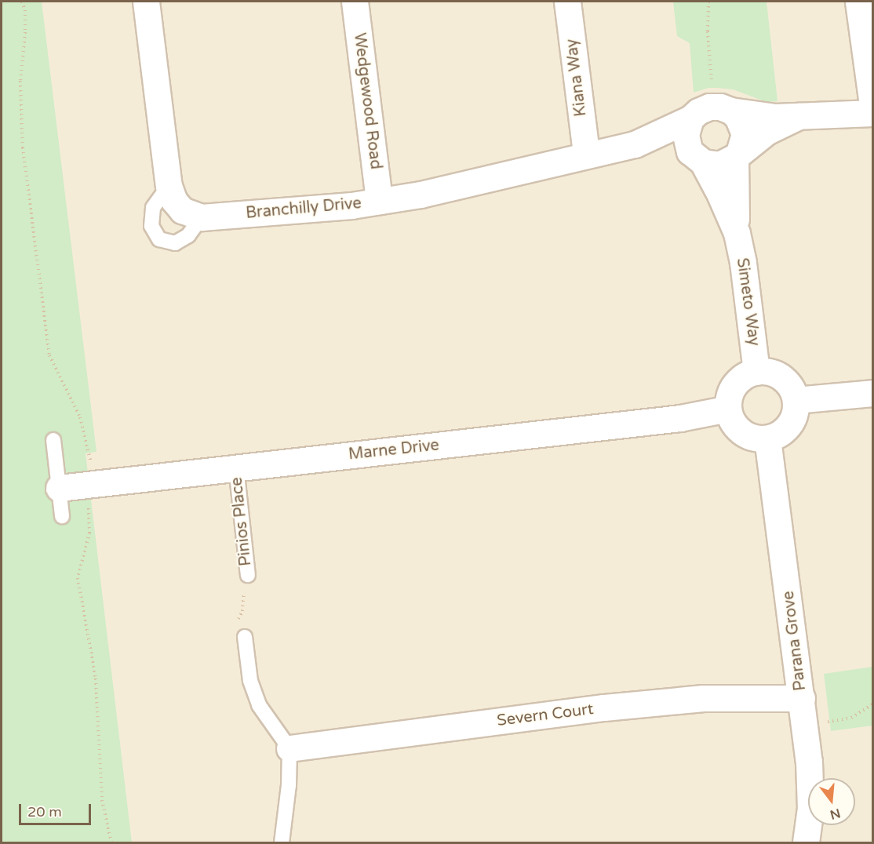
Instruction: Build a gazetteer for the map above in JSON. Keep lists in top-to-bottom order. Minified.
{"streets":{"street":["Kiana Way","Wedgewood Road","Branchilly Drive","Simeto Way","Marne Drive","Parana Grove","Severn Court"],"lane":["Pinios Place"]},"crossings":[["Kiana Way","Branchilly Drive"],["Wedgewood Road","Branchilly Drive"],["Branchilly Drive","Simeto Way"],["Simeto Way","Marne Drive"],["Simeto Way","Parana Grove"],["Marne Drive","Pinios Place"],["Marne Drive","Parana Grove"],["Parana Grove","Severn Court"]],"scale_bar":"20 m","north":"bottom"}
